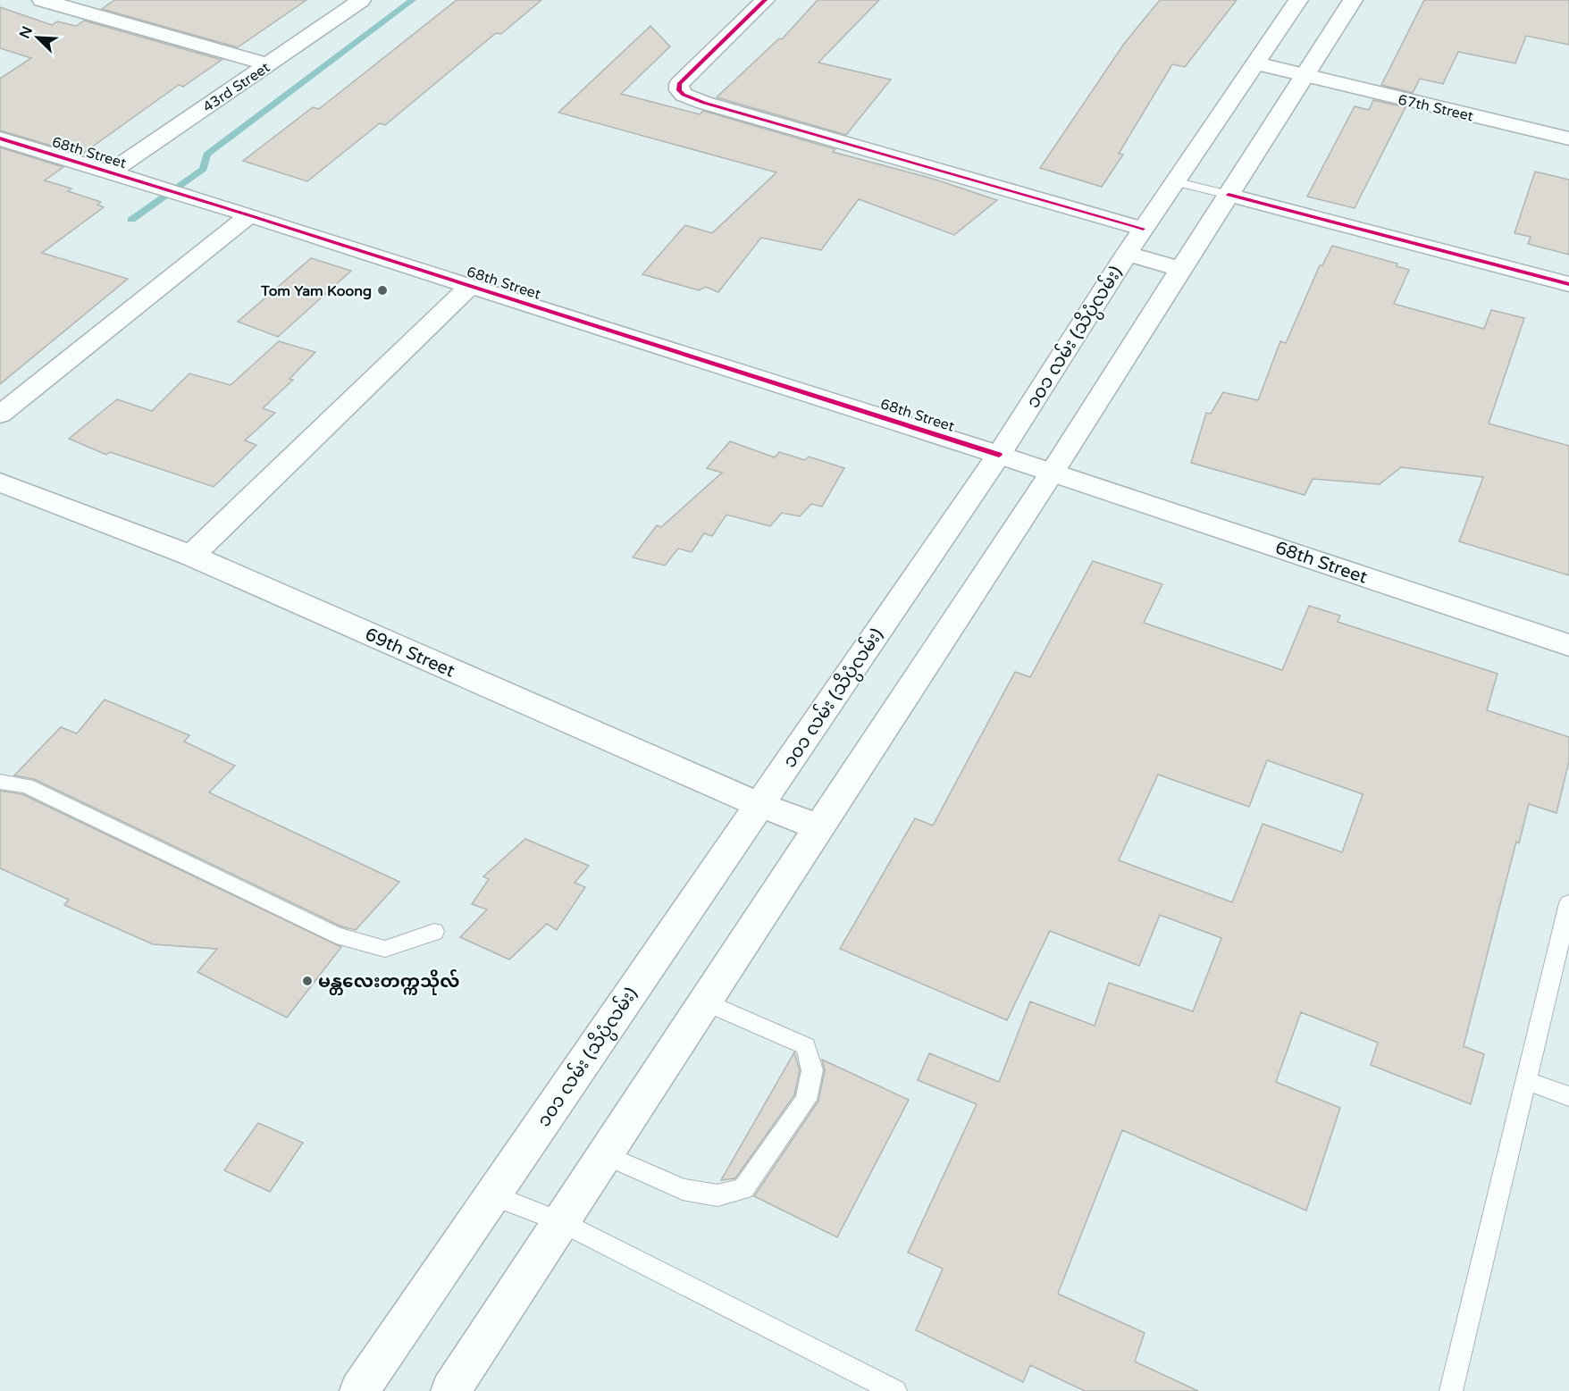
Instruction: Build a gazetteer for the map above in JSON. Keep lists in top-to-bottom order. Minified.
{"streets":{"main road":["43rd Street","67th Street","68th Street","၁၀၁ လမ်း (သိပ္ပံလမ်း)","69th Street"]},"crossings":[["43rd Street","68th Street"],["67th Street","၁၀၁ လမ်း (သိပ္ပံလမ်း)"],["68th Street","၁၀၁ လမ်း (သိပ္ပံလမ်း)"],["၁၀၁ လမ်း (သိပ္ပံလမ်း)","69th Street"]],"places":["Tom Yam Koong","မန္တလေးတက္ကသိုလ်"],"north":"top left"}
